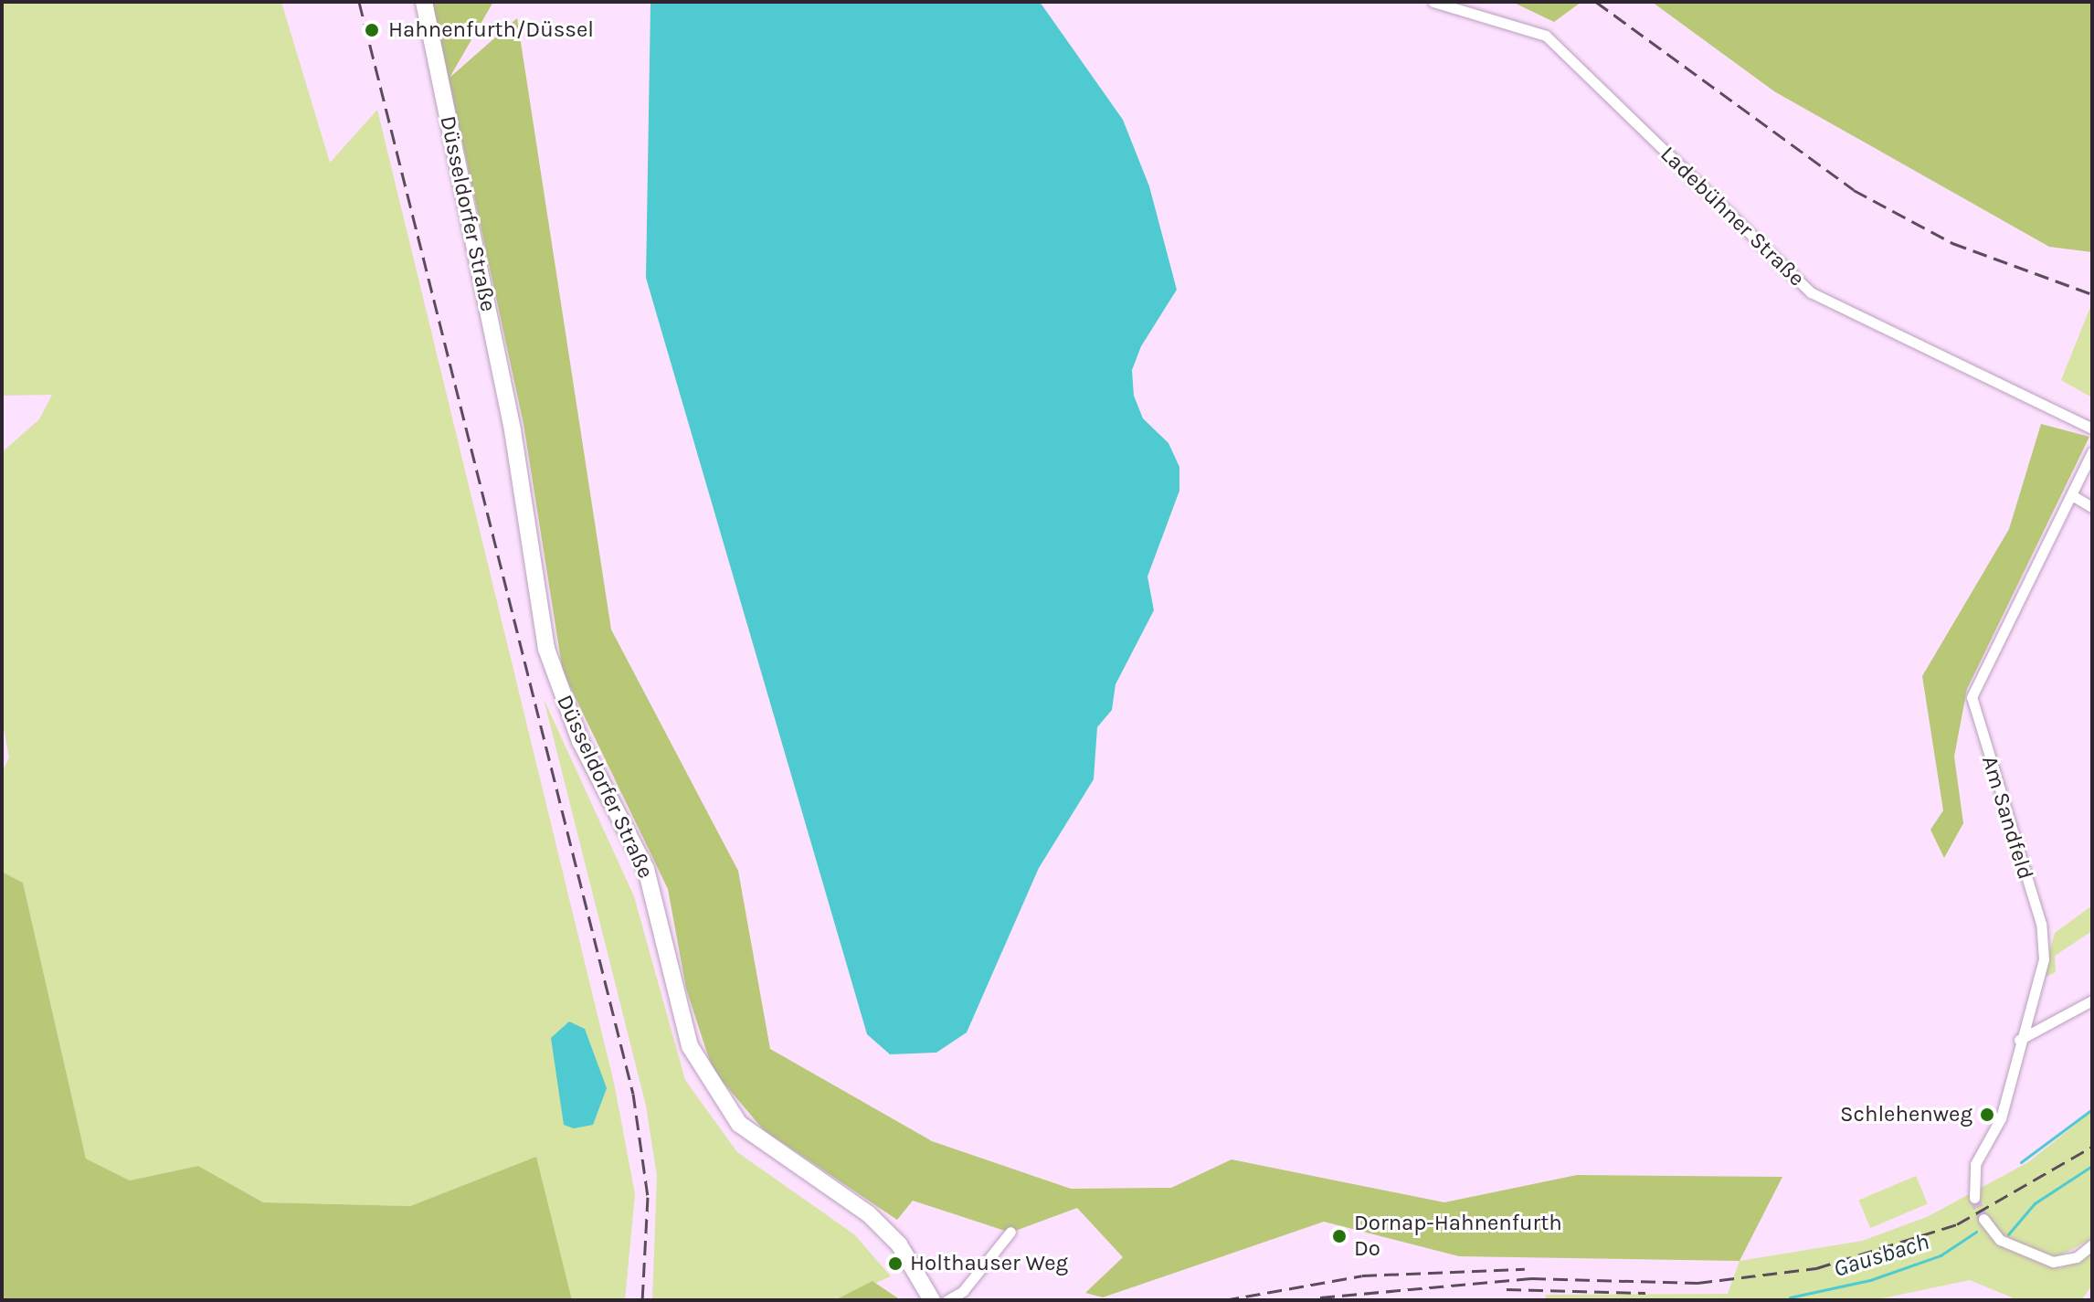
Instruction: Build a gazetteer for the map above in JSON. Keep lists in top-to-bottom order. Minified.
{"streets":{"main road":["Düsseldorfer Straße"],"street":["Ladebühner Straße","Am Sandfeld"]},"water":["Gausbach"],"places":["Hahnenfurth/Düssel","Schlehenweg","Dornap-Hahnenfurth Do","Holthauser Weg"]}
